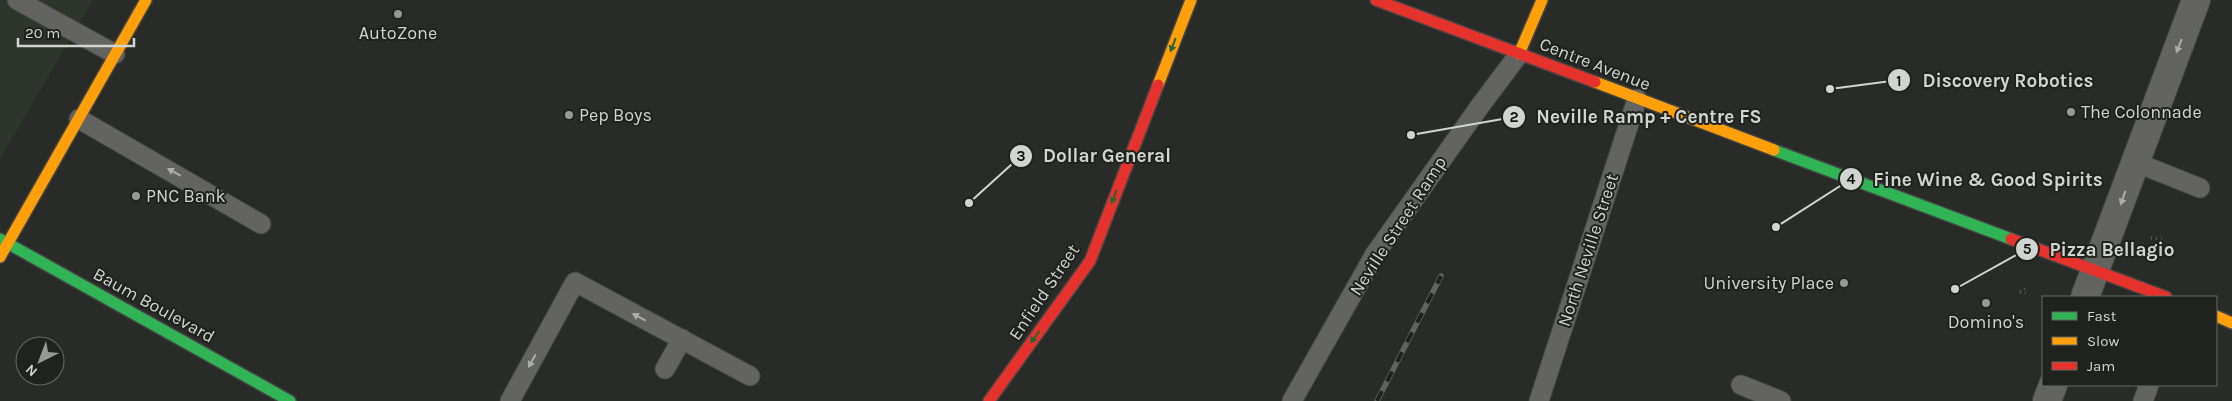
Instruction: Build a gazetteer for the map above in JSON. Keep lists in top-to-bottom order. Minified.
{"streets":{"main road":["Centre Avenue","Enfield Street","Baum Boulevard"],"lane":["Neville Street Ramp","North Neville Street"]},"crossings":[["Centre Avenue","Neville Street Ramp"],["Centre Avenue","North Neville Street"]],"one_way":["Enfield Street"],"places":["AutoZone","Discovery Robotics","The Colonnade","Pep Boys","Neville Ramp + Centre FS","PNC Bank","Dollar General","Fine Wine & Good Spirits","University Place","Pizza Bellagio","Domino's"],"legend":["Fast","Slow","Jam"],"scale_bar":"20 m","north":"bottom left"}
